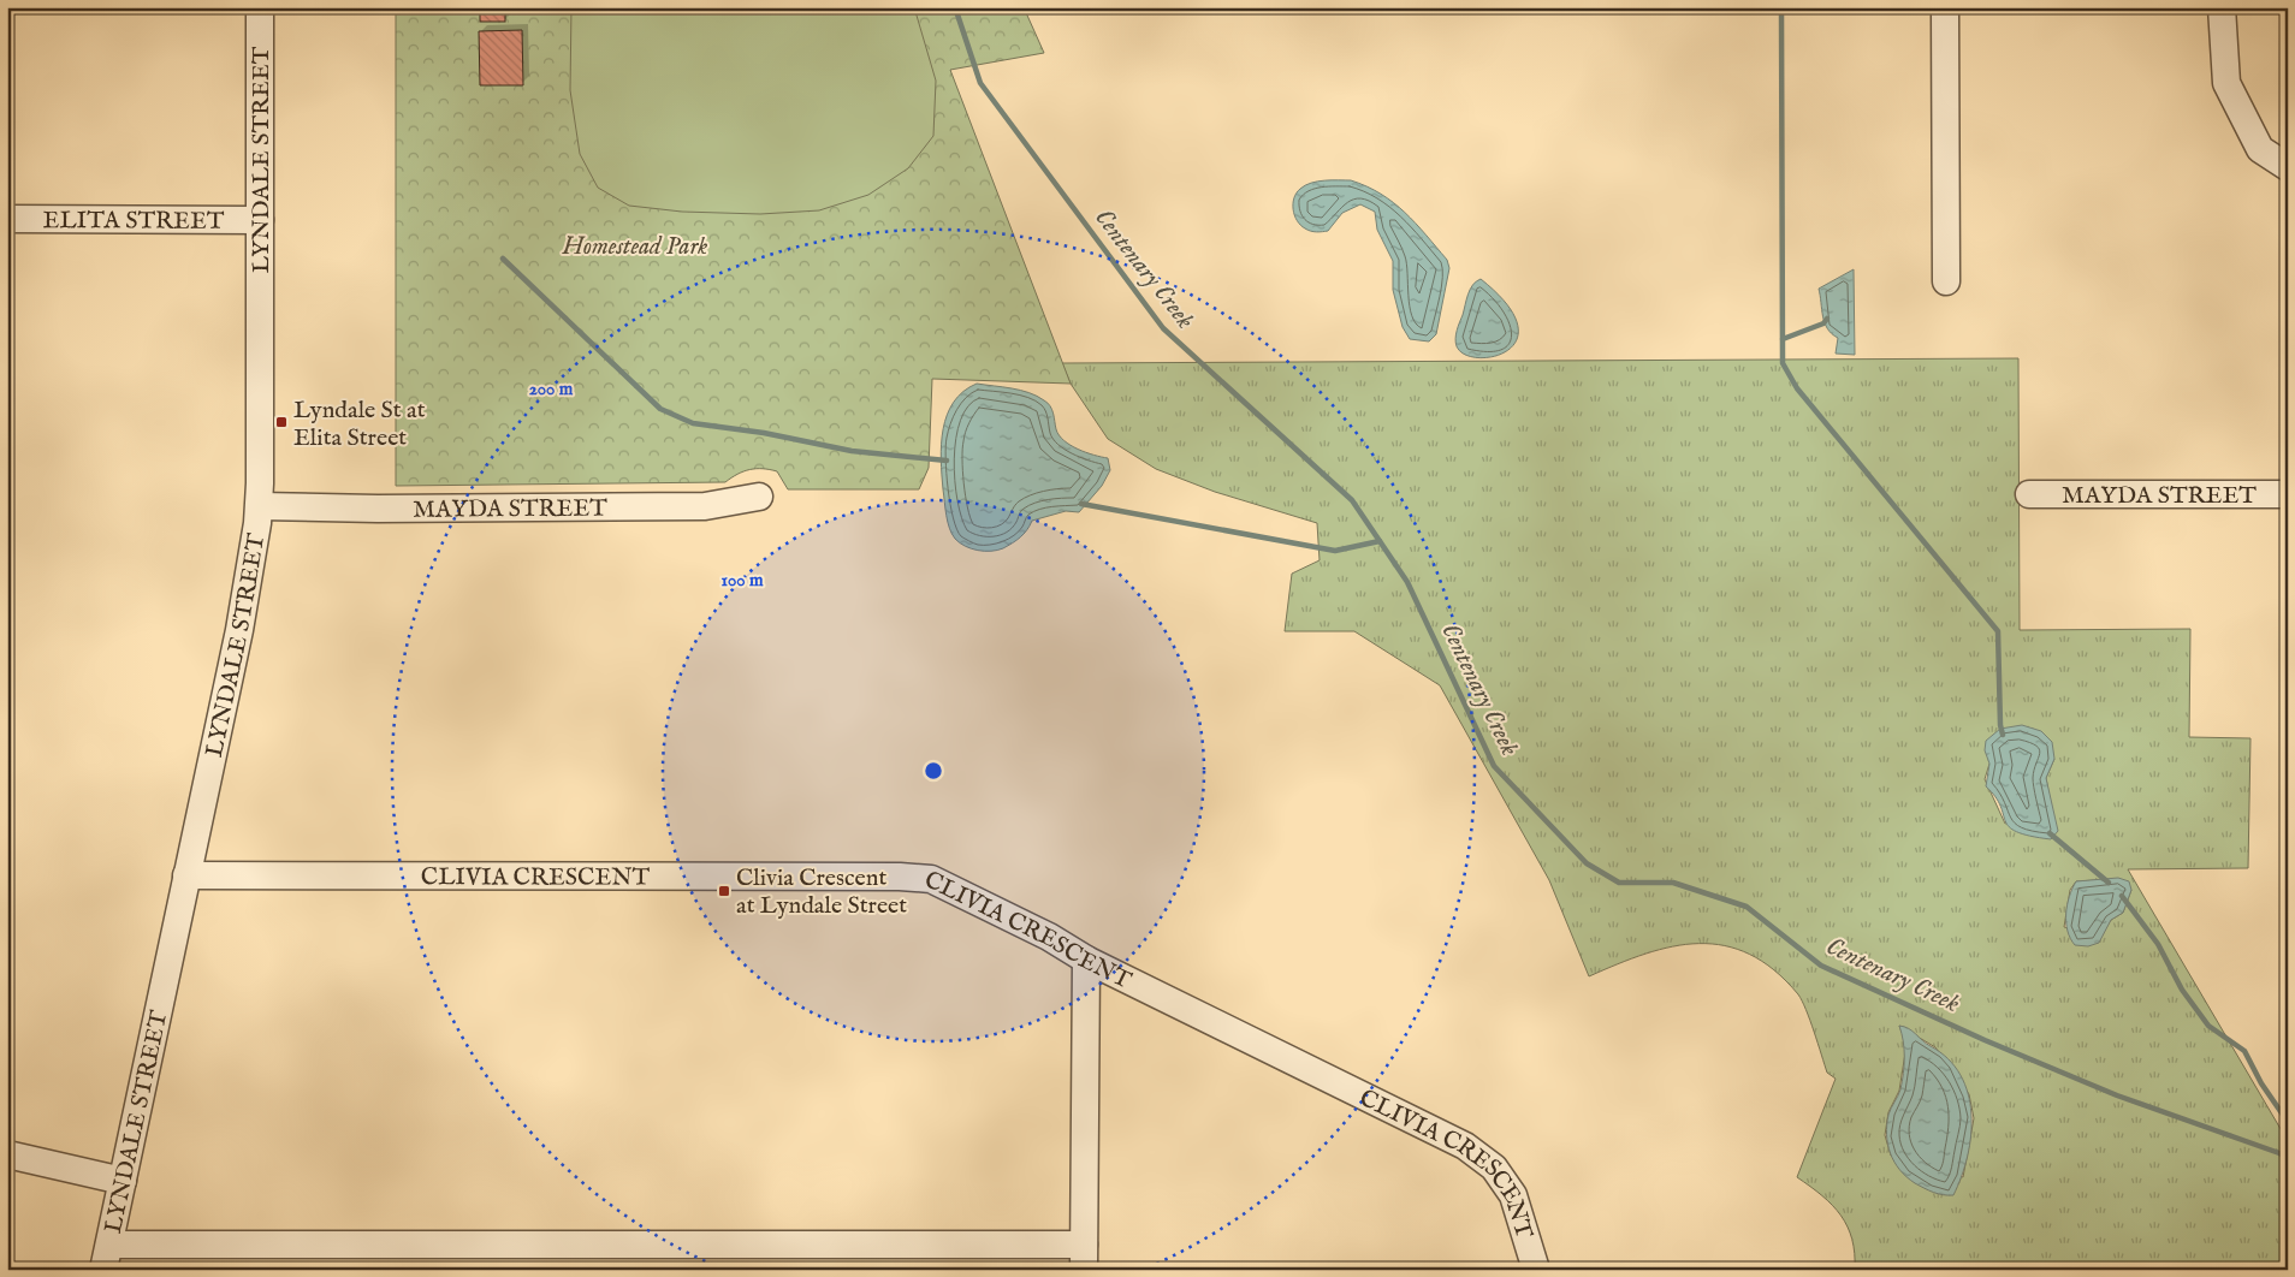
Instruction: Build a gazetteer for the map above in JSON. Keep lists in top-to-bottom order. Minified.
{"streets":{"street":["LYNDALE STREET","ELITA STREET","MAYDA STREET","CLIVIA CRESCENT"]},"crossings":[["LYNDALE STREET","ELITA STREET"],["LYNDALE STREET","MAYDA STREET"],["LYNDALE STREET","CLIVIA CRESCENT"]],"water":["Centenary Creek"],"parks":["Homestead Park"],"places":{"transit":["Lyndale St at Elita Street","Clivia Crescent at Lyndale Street"]},"rings":["200 m","100 m"]}
